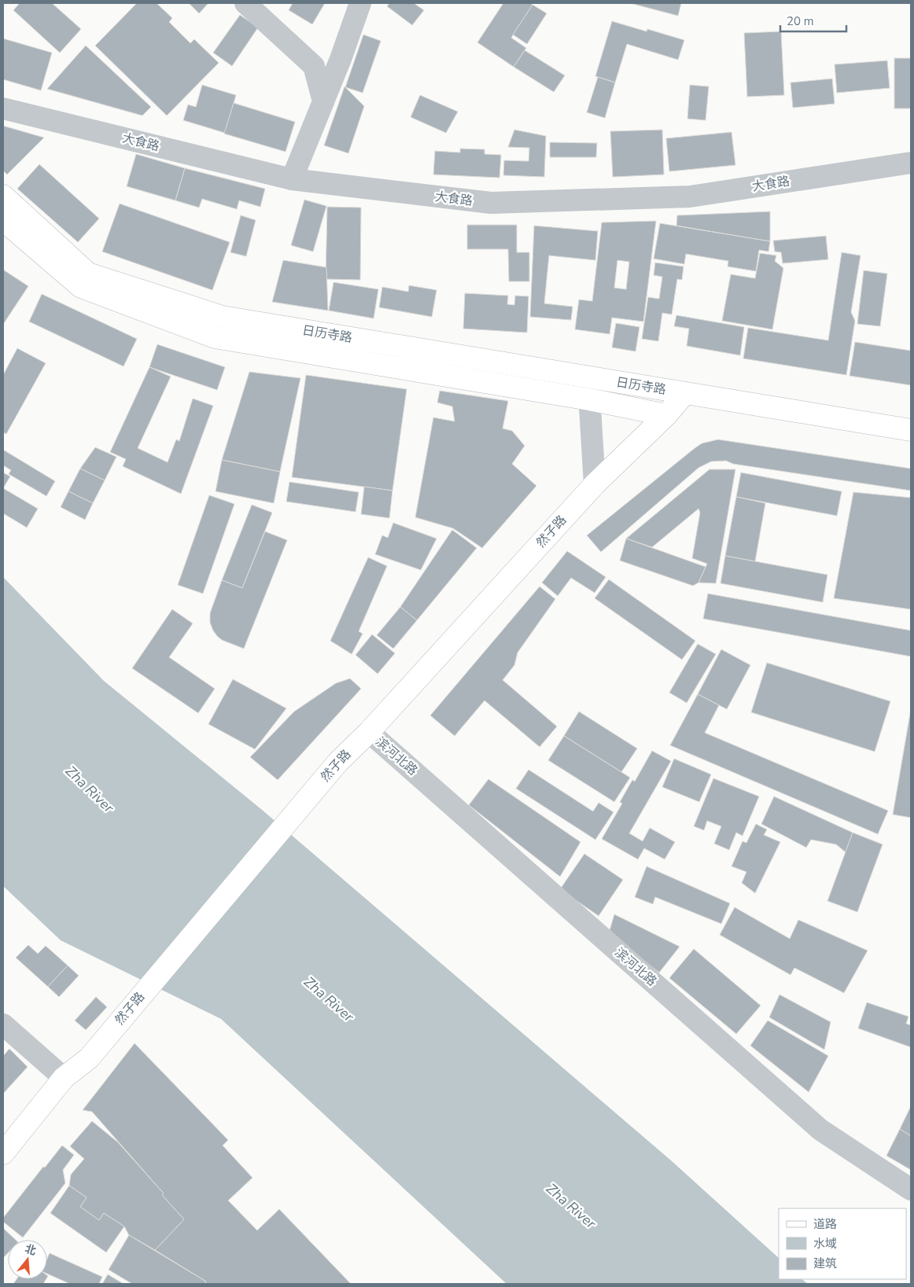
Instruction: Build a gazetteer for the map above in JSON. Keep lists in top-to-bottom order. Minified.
{"streets":{"main road":["日历寺路","然子路"],"street":["大食路","滨河北路"]},"crossings":[["日历寺路","然子路"],["然子路","滨河北路"]],"water":["Zha River"],"legend":["道路","水域","建筑"],"scale_bar":"20 m","north":"top"}
